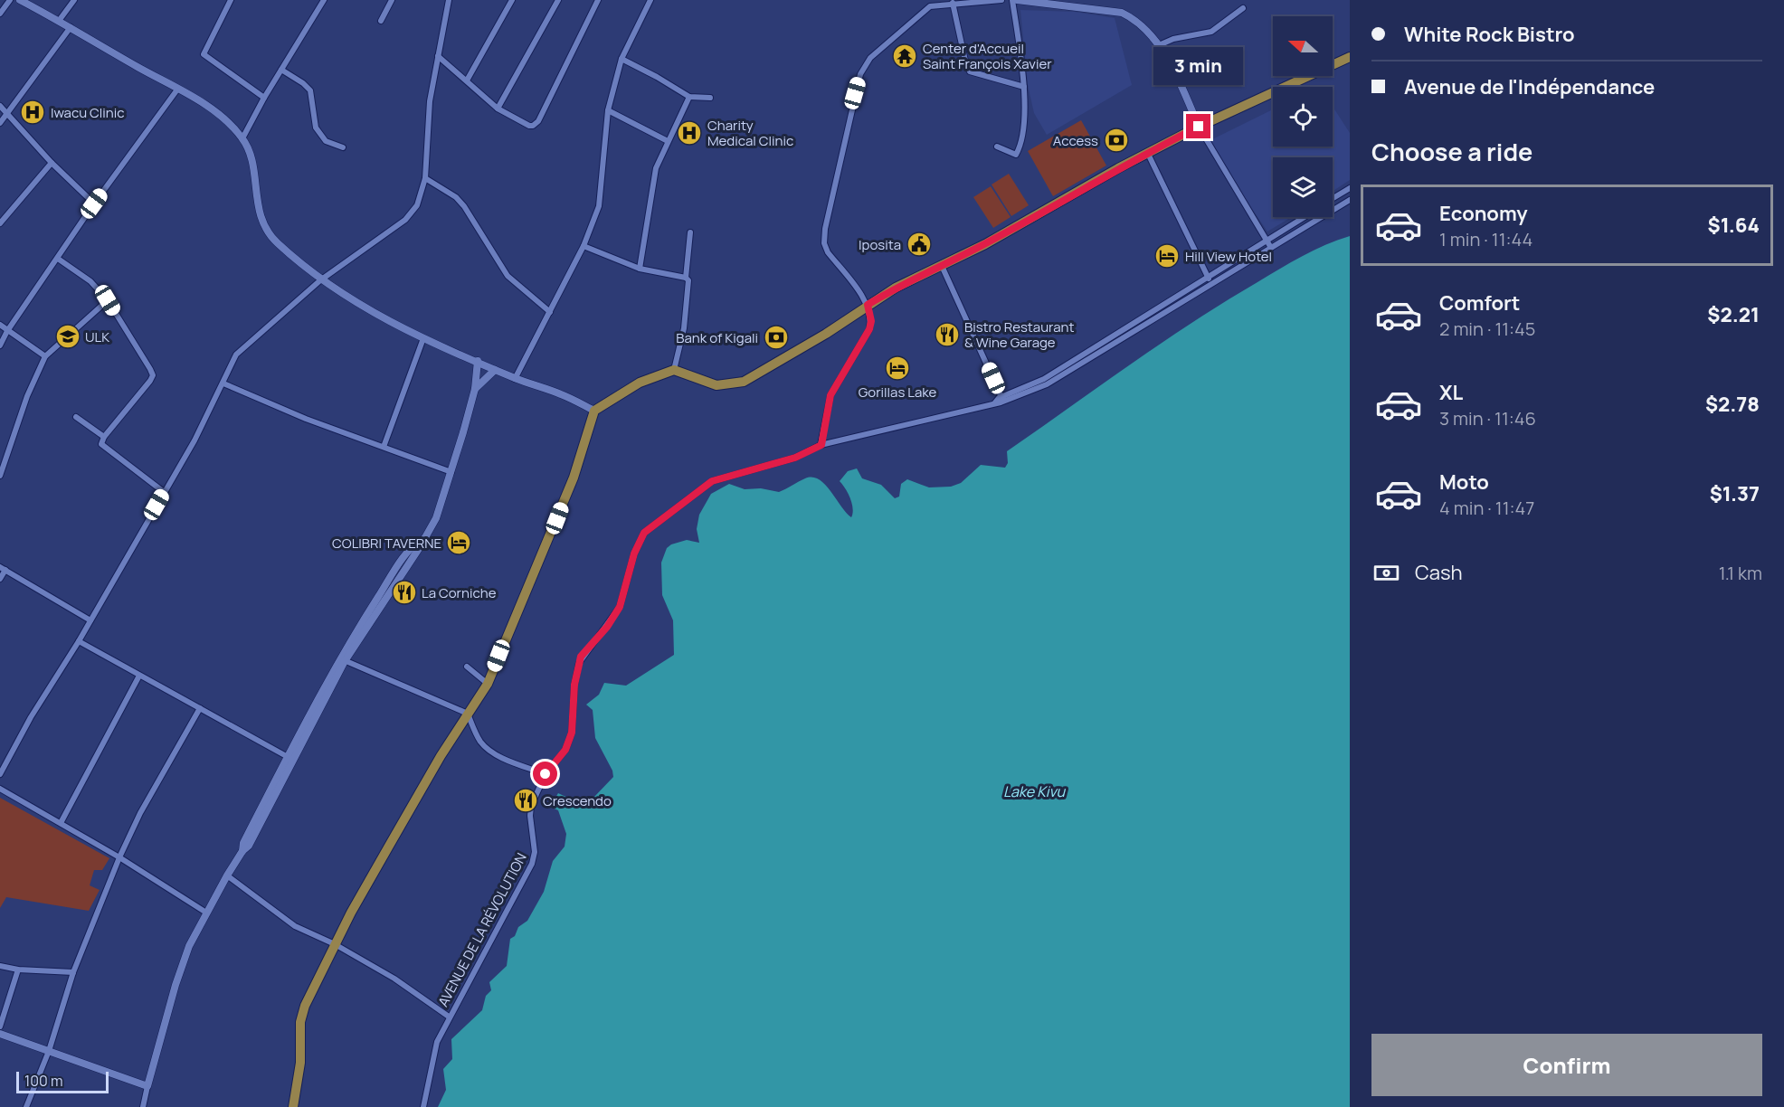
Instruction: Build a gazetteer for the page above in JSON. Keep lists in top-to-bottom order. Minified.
{"streets":{"street":["AVENUE DE LA RÉVOLUTION"]},"water":["Lake Kivu"],"places":{"temple":["Center d'Accueil Saint François Xavier"],"hospital":["Iwacu Clinic","Charity Medical Clinic"],"bank":["Access","Bank of Kigali"],"public building":["Iposita"],"hotel":["Hill View Hotel","Gorillas Lake","COLIBRI TAVERNE"],"restaurant":["Bistro Restaurant & Wine Garage","La Corniche","Crescendo"],"school or university":["ULK"]},"scale_bar":"100 m","north":"left","page":{"banner":["White Rock Bistro","Avenue de l'Indépendance"],"bubble":"3 min","heading":"Choose a ride","list":[{"name":"Economy","note":"1 min · 11:44","value":"$1.64"},{"name":"Comfort","note":"2 min · 11:45","value":"$2.21"},{"name":"XL","note":"3 min · 11:46","value":"$2.78"},{"name":"Moto","note":"4 min · 11:47","value":"$1.37"}],"pay":["Cash","1.1 km"],"buttons":"Confirm","scale":"100 m"}}
